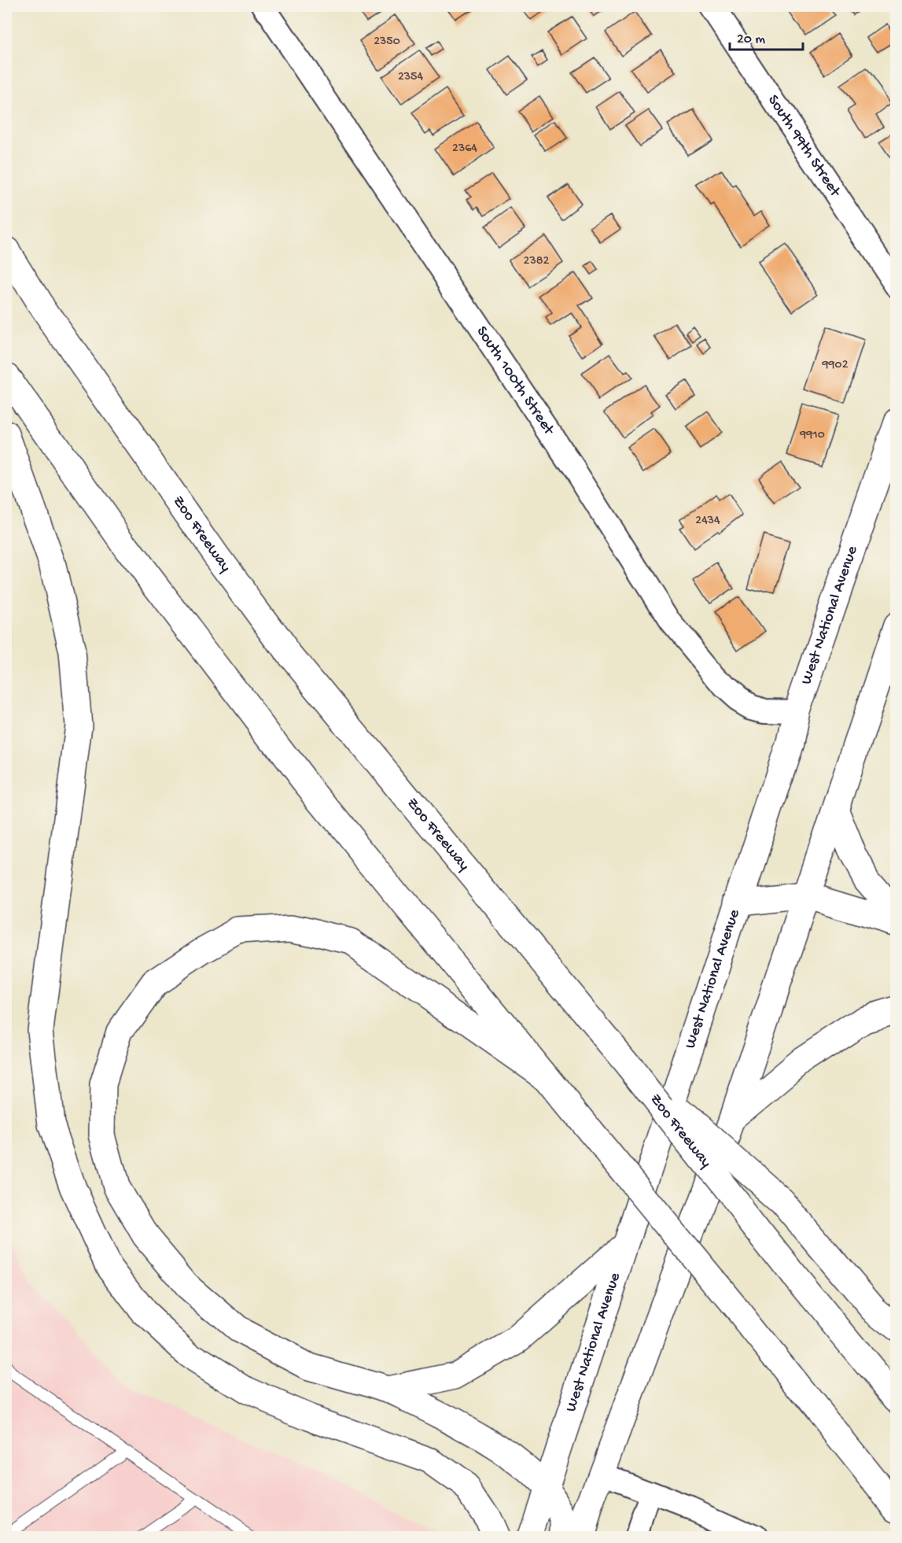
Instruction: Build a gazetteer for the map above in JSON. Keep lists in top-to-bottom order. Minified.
{"streets":{"main road":["Zoo Freeway","West National Avenue"],"street":["South 99th Street","South 100th Street"]},"crossings":[["South 100th Street","West National Avenue"]],"house_numbers":["2350","2354","2364","2382","9902","9910","2434"],"scale_bar":"20 m"}
